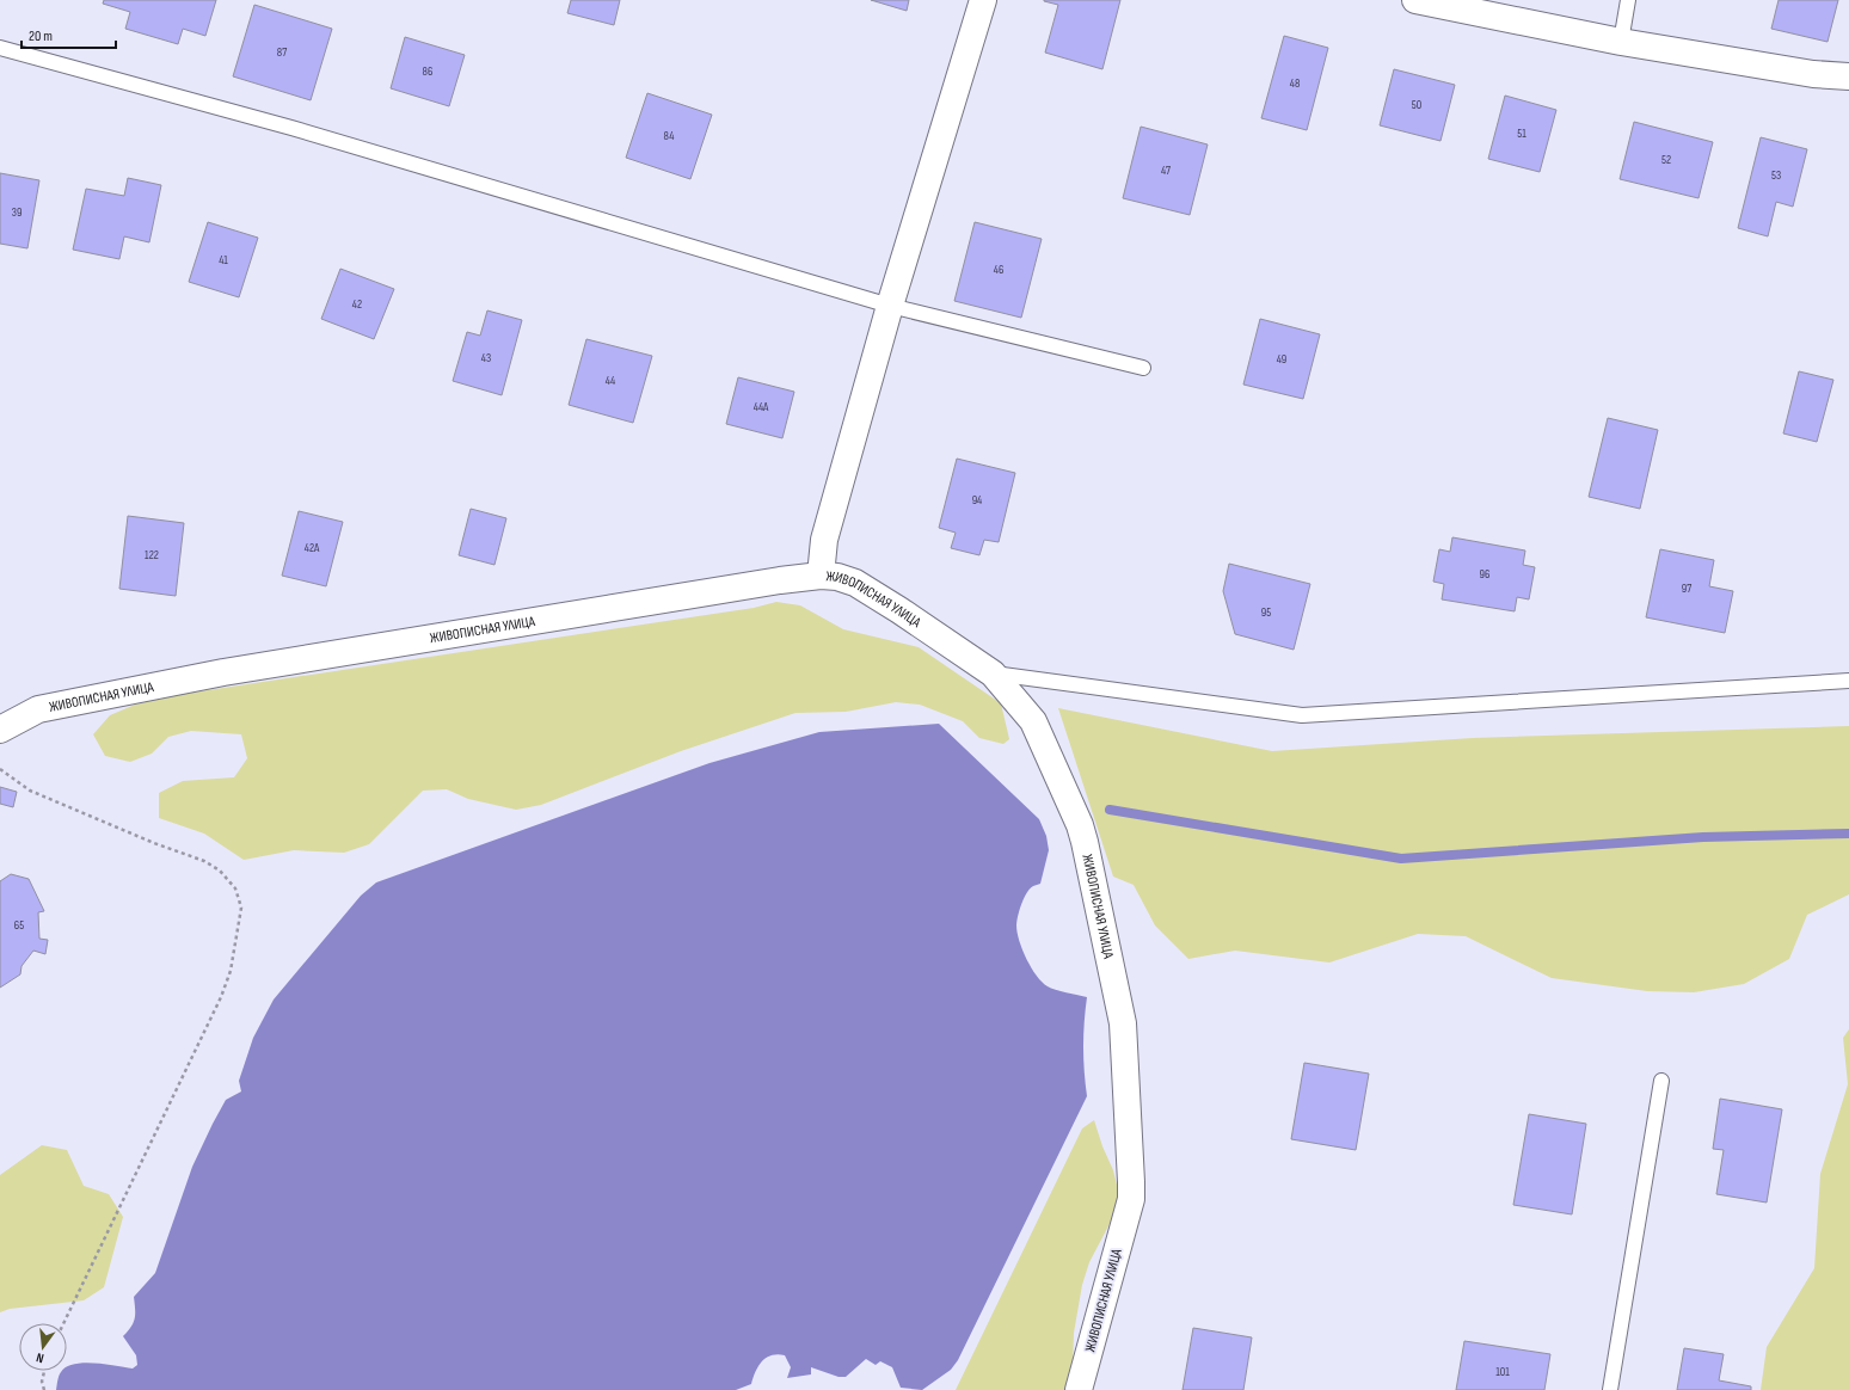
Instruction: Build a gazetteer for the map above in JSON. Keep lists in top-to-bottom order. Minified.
{"streets":{"street":["ЖИВОПИСНАЯ УЛИЦА"]},"house_numbers":["87","86","48","50","51","84","52","47","53","39","41","46","42","43","49","44","44А","94","42А","122","96","97","95","65","101"],"scale_bar":"20 m","north":"bottom"}
